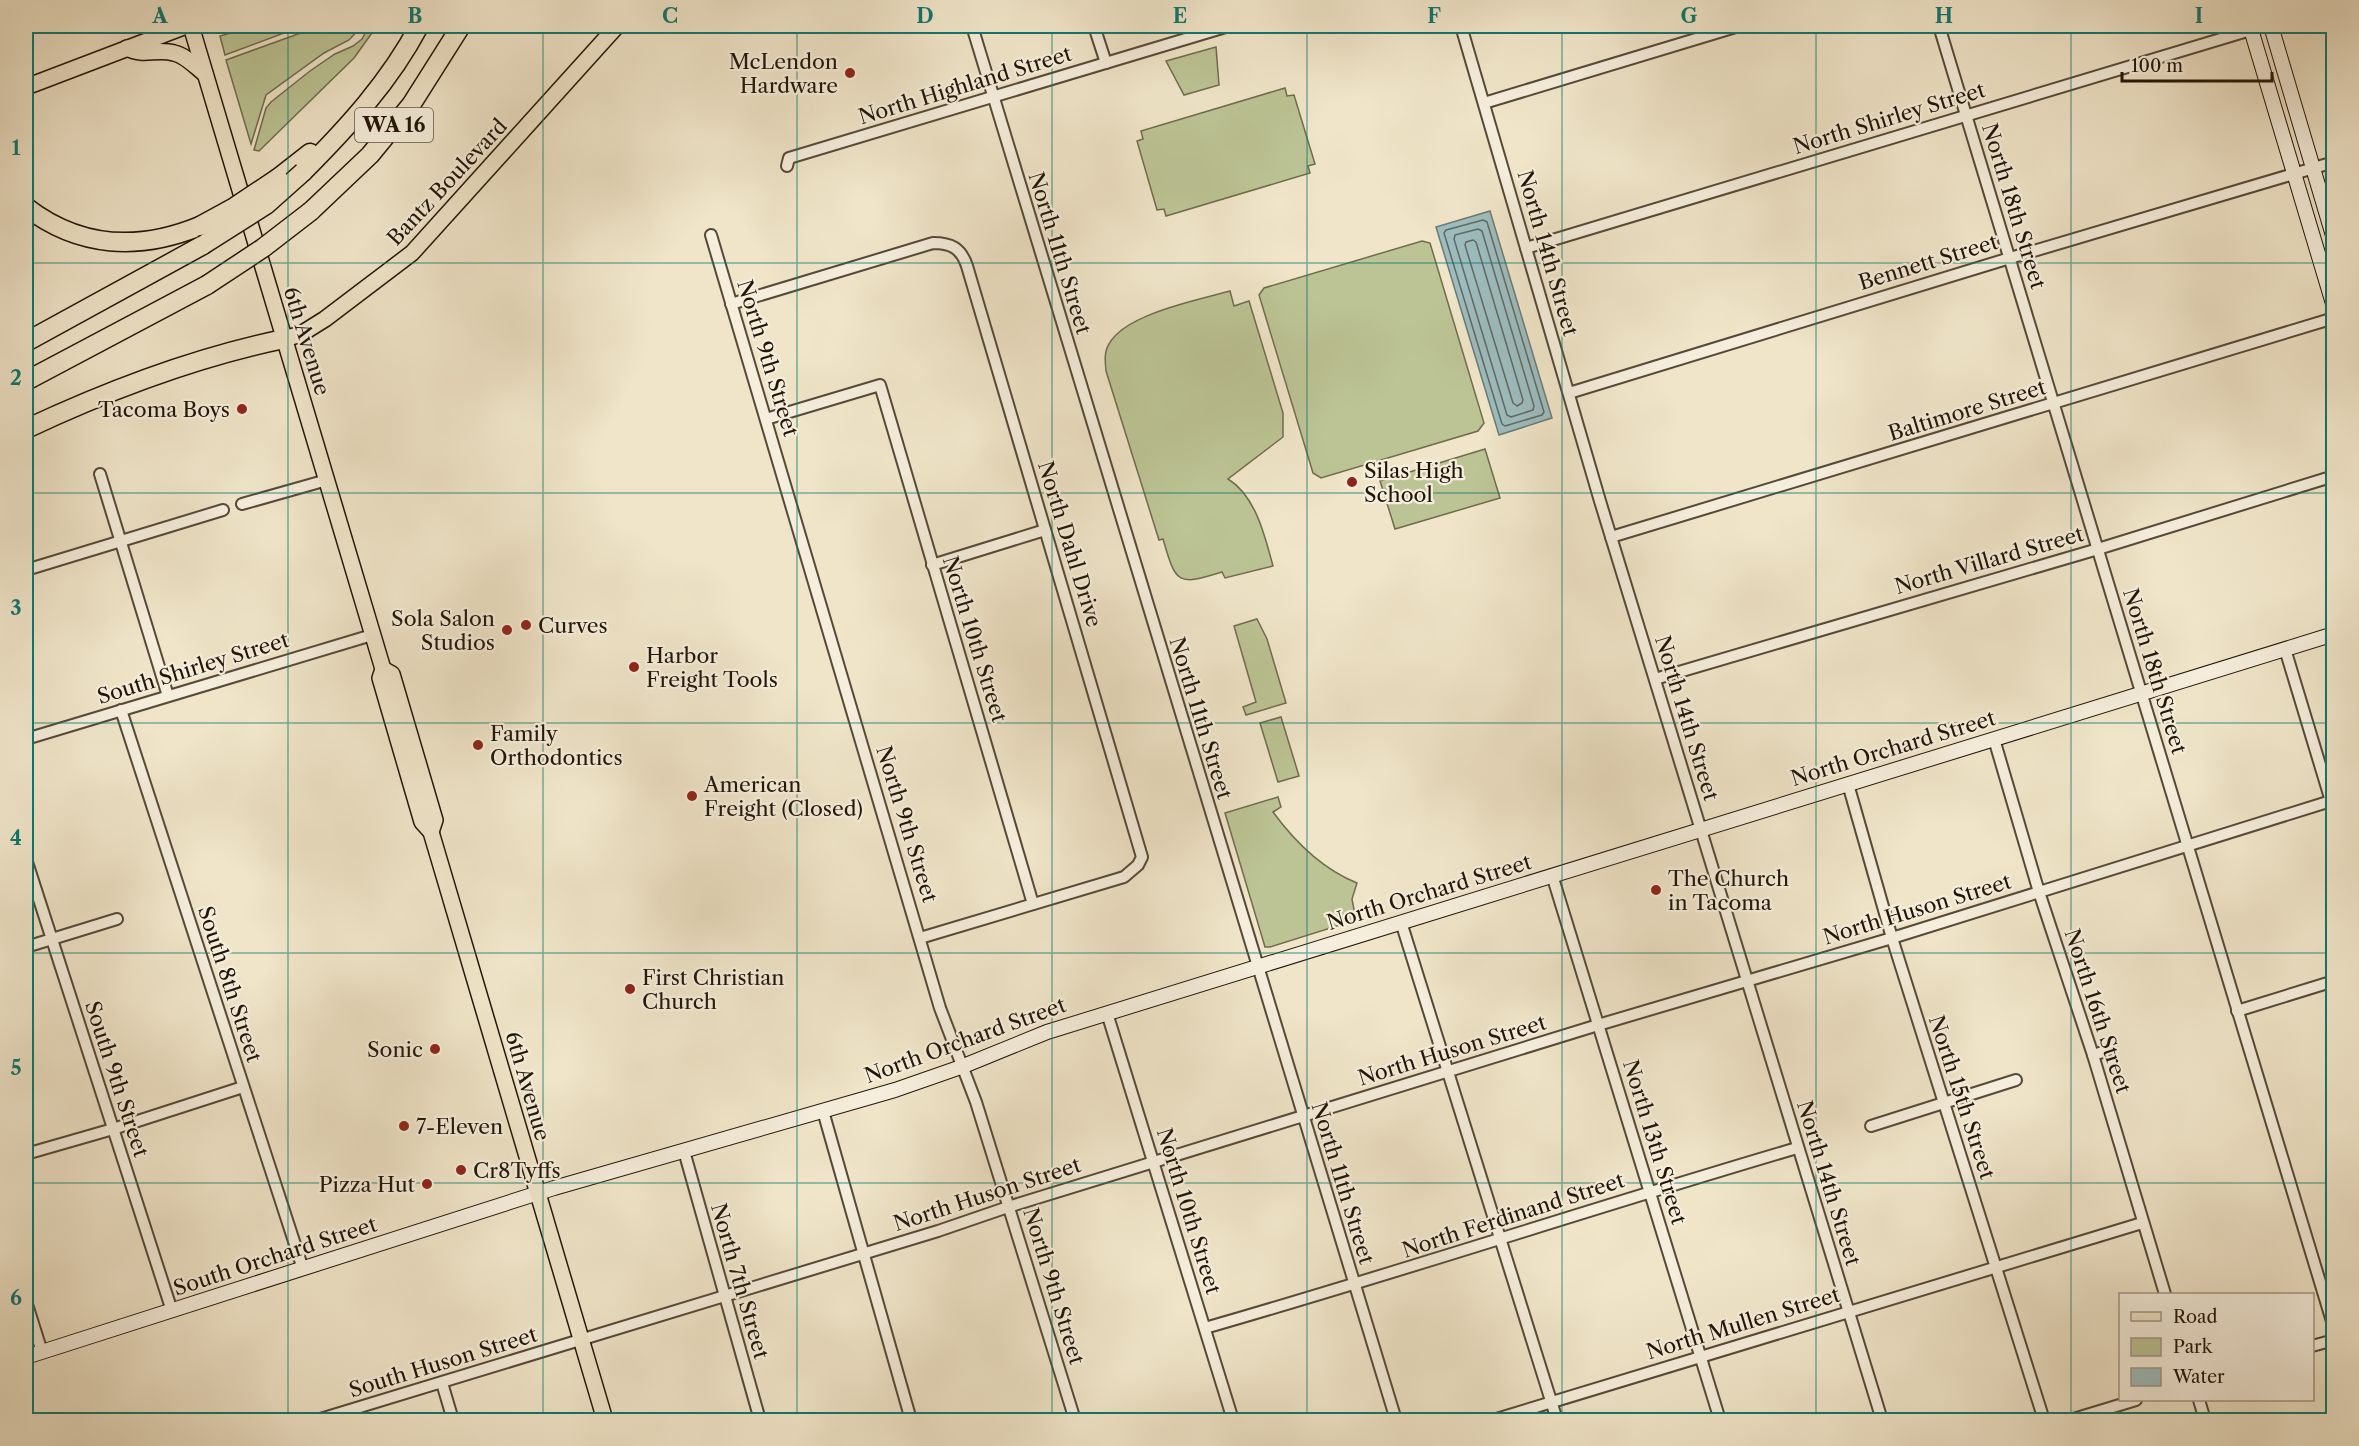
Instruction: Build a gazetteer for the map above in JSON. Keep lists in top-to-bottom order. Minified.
{"streets":{"highway":["WA 16"],"main road":["Bantz Boulevard","6th Avenue"],"street":["North Highland Street","North Shirley Street","North 18th Street","North 11th Street","North 14th Street","Bennett Street","North 9th Street","Baltimore Street","North Dahl Drive","North Villard Street","North 10th Street","South Shirley Street","North Orchard Street","North Huson Street","South 8th Street","North 16th Street","South 9th Street","North 15th Street","North 13th Street","North Ferdinand Street","South Orchard Street","North 7th Street","North Mullen Street","South Huson Street"]},"crossings":[["North Highland Street","North 11th Street"],["North Shirley Street","North 18th Street"],["North Shirley Street","North 14th Street"],["Bantz Boulevard","6th Avenue"],["North 18th Street","Bennett Street"],["North 18th Street","Baltimore Street"],["North 18th Street","North Villard Street"],["North 18th Street","North Orchard Street"],["North 18th Street","North Huson Street"],["North 11th Street","North Orchard Street"],["North 11th Street","North Huson Street"],["North 11th Street","North Ferdinand Street"],["North 14th Street","Bennett Street"],["North 14th Street","Baltimore Street"],["North 14th Street","North Villard Street"],["North 14th Street","North Orchard Street"],["North 14th Street","North Huson Street"],["North 14th Street","North Ferdinand Street"],["North 14th Street","North Mullen Street"],["6th Avenue","South Shirley Street"],["6th Avenue","North Orchard Street"],["6th Avenue","North Huson Street"],["6th Avenue","South Orchard Street"],["6th Avenue","South Huson Street"],["North 9th Street","North Dahl Drive"],["North 9th Street","North 10th Street"],["North 9th Street","North Orchard Street"],["North 9th Street","North Huson Street"],["North Dahl Drive","North 10th Street"],["North 10th Street","North Orchard Street"],["North 10th Street","North Huson Street"],["North 10th Street","North Ferdinand Street"],["South Shirley Street","South 8th Street"],["North Orchard Street","North 16th Street"],["North Orchard Street","North 15th Street"],["North Orchard Street","North 13th Street"],["North Orchard Street","South Orchard Street"],["North Orchard Street","North 7th Street"],["North Huson Street","North 16th Street"],["North Huson Street","North 15th Street"],["North Huson Street","North 13th Street"],["North Huson Street","North 7th Street"],["North Huson Street","South Huson Street"],["South 8th Street","South Orchard Street"],["North 16th Street","North Mullen Street"],["South 9th Street","South Orchard Street"],["North 15th Street","North Mullen Street"],["North 13th Street","North Ferdinand Street"],["North 13th Street","North Mullen Street"]],"places":["McLendon Hardware","Tacoma Boys","Silas High School","Curves","Sola Salon Studios","Harbor Freight Tools","Family Orthodontics","American Freight (Closed)","The Church in Tacoma","First Christian Church","Sonic","7-Eleven","Cr8Tyffs","Pizza Hut"],"legend":["Road","Park","Water"],"scale_bar":"100 m","grid":{"columns":["A","B","C","D","E","F","G","H","I"],"rows":["1","2","3","4","5","6"]}}
